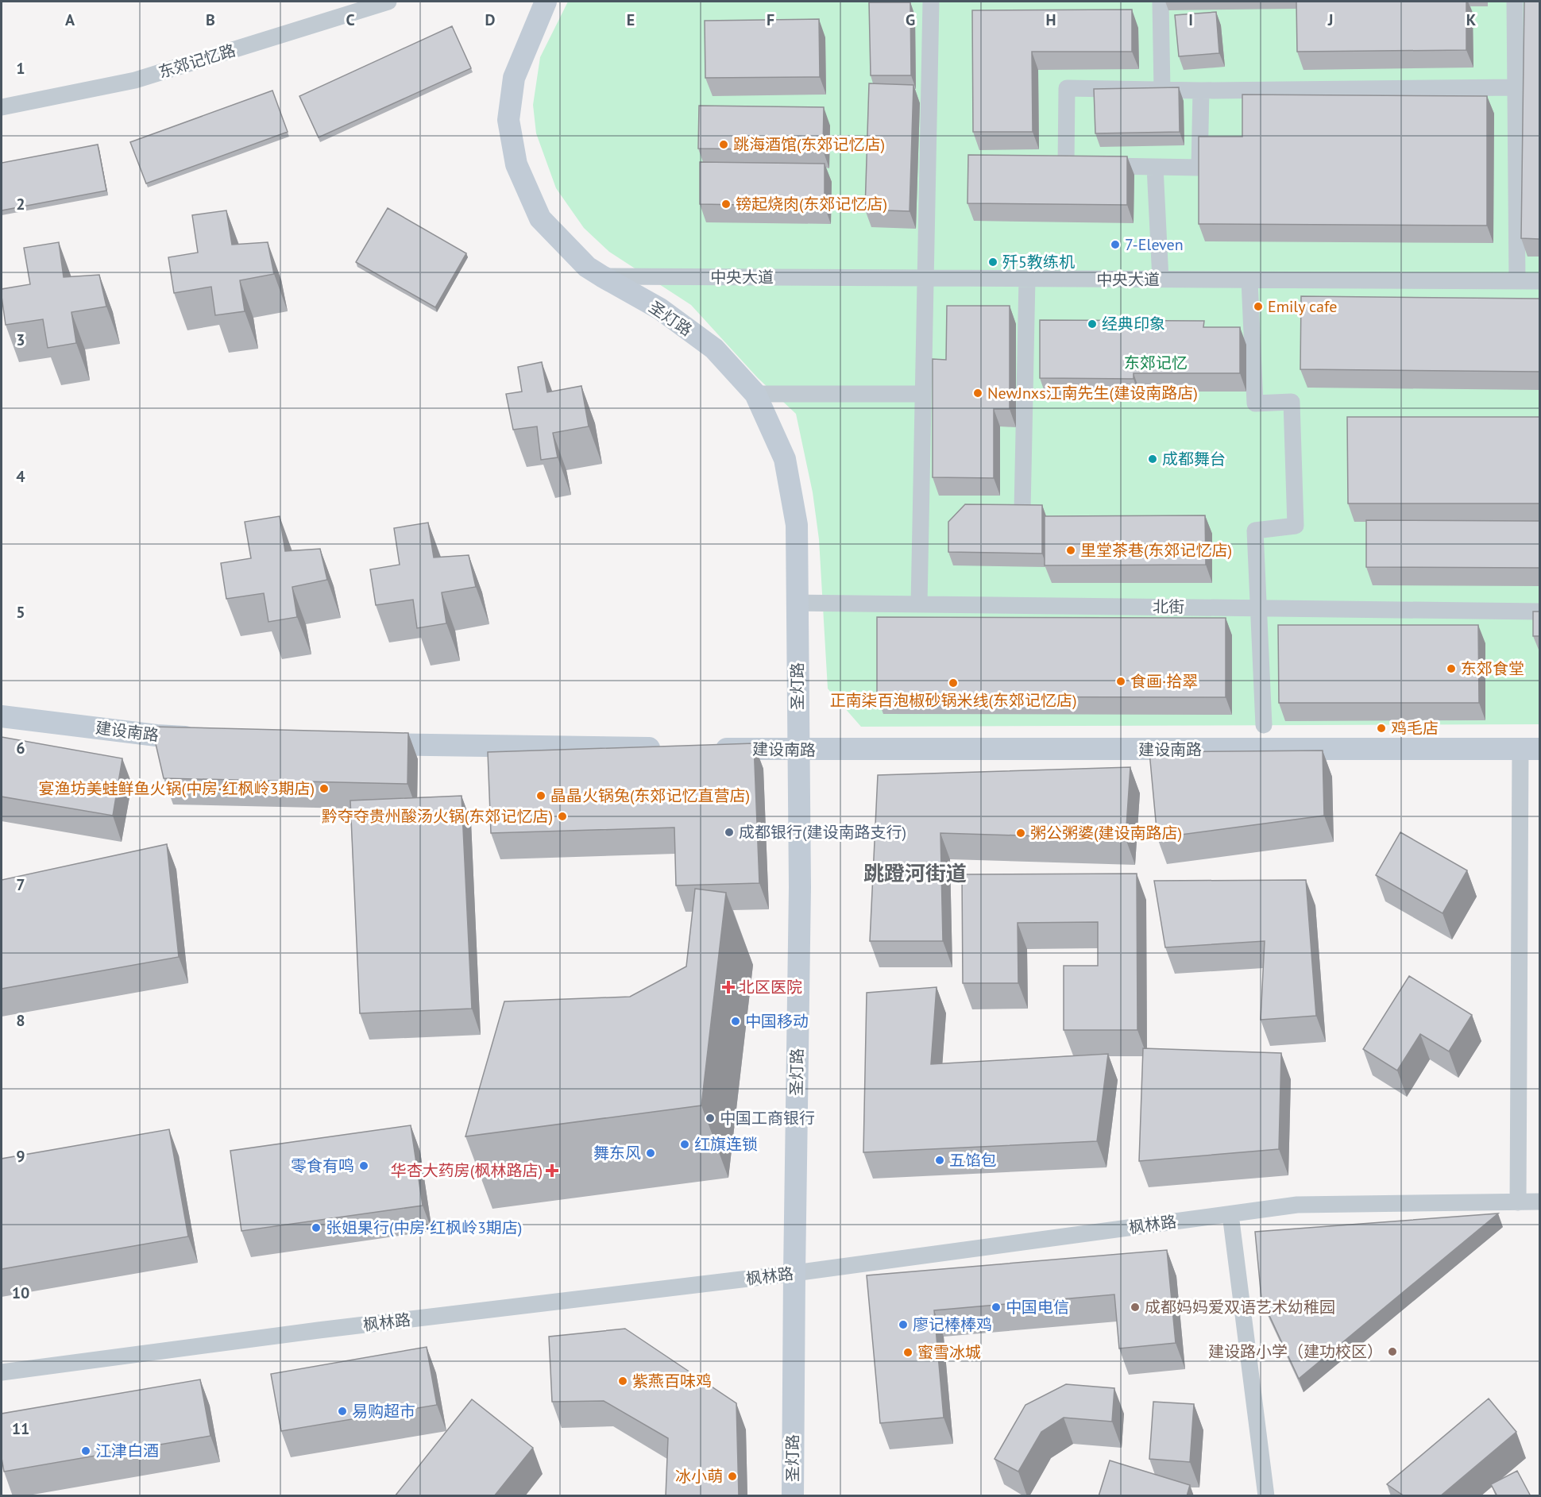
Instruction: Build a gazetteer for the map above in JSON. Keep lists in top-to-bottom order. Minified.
{"streets":{"street":["东郊记忆路","中央大道","圣灯路","北街","建设南路","枫林路"]},"crossings":[["中央大道","圣灯路"],["圣灯路","北街"],["圣灯路","建设南路"],["圣灯路","枫林路"]],"districts":["跳蹬河街道"],"parks":["东郊记忆"],"places":{"other":["跳海酒馆(东郊记忆店)","镑起烧肉(东郊记忆店)","7-Eleven","歼5教练机","Emily cafe","经典印象","NewJnxs江南先生(建设南路店)","成都舞台","里堂茶巷(东郊记忆店)","东郊食堂","食画·拾翠","正南柒百泡椒砂锅米线(东郊记忆店)","鸡毛店","宴渔坊美蛙鲜鱼火锅(中房·红枫岭3期店)","晶晶火锅兔(东郊记忆直营店)","黔夺夺贵州酸汤火锅(东郊记忆店)","成都银行(建设南路支行)","粥公粥婆(建设南路店)","中国移动","中国工商银行","红旗连锁","舞东风","五馅包","零食有鸣","张姐果行(中房·红枫岭3期店)","中国电信","成都妈妈爱双语艺术幼稚园","廖记棒棒鸡","建设路小学（建功校区）","蜜雪冰城","紫燕百味鸡","易购超市","江津白酒","冰小萌"],"health":["北区医院","华杏大药房(枫林路店)"]},"grid":{"columns":["A","B","C","D","E","F","G","H","I","J","K"],"rows":["1","2","3","4","5","6","7","8","9","10","11"]}}
